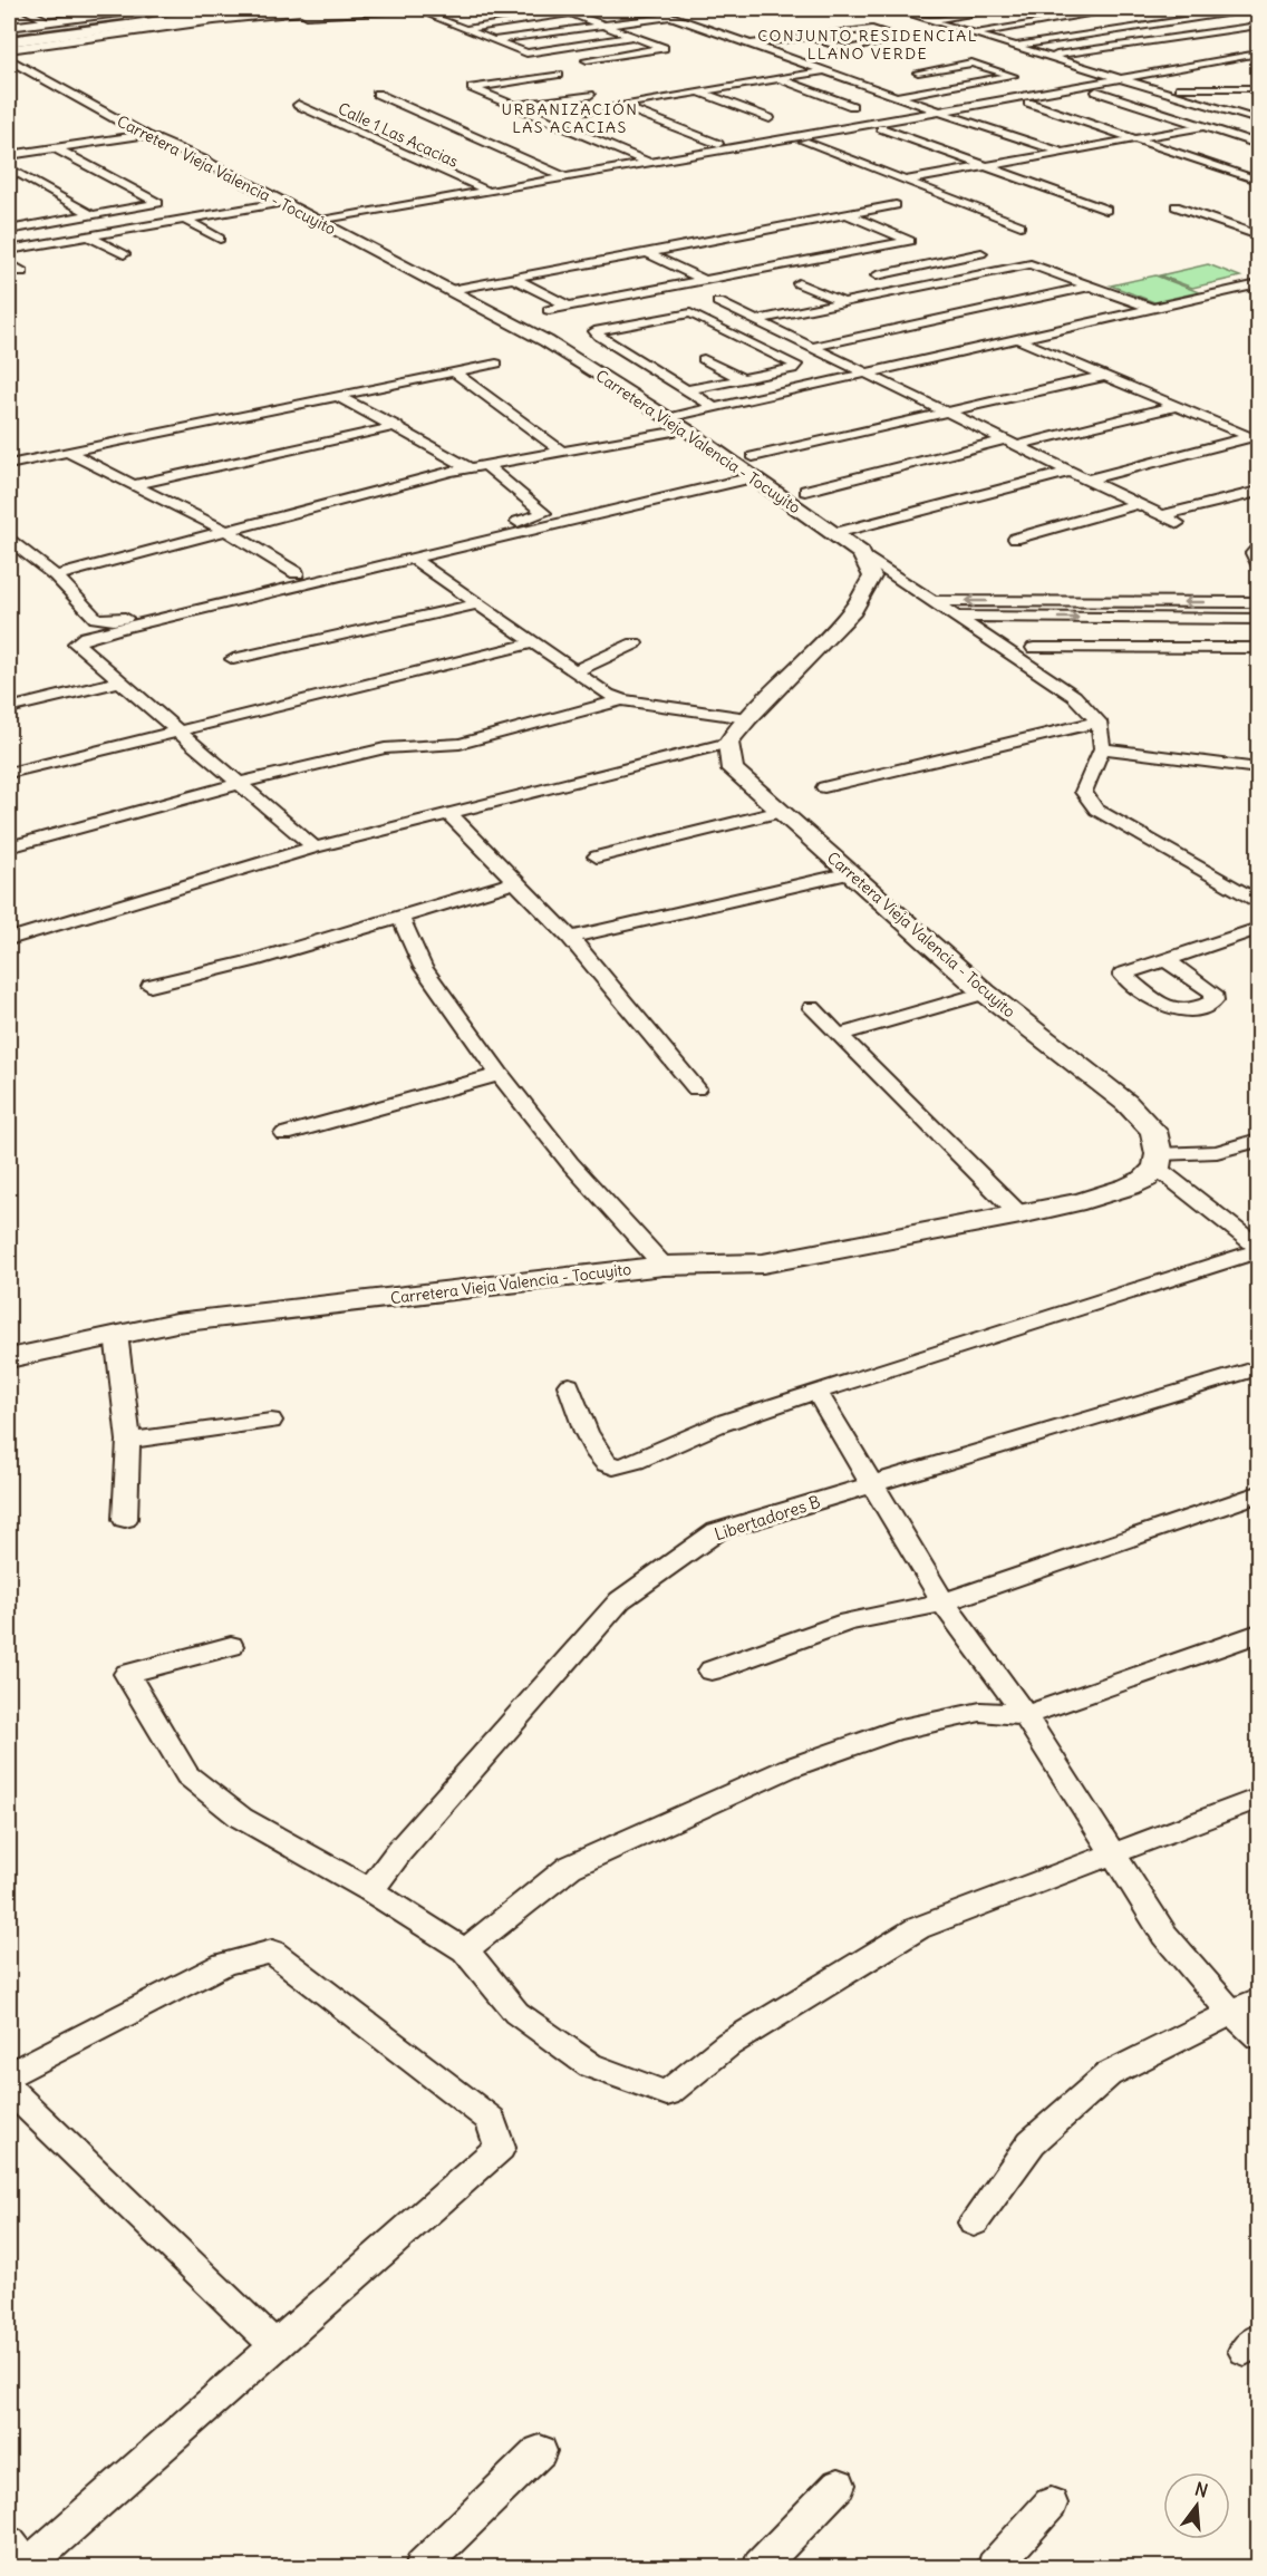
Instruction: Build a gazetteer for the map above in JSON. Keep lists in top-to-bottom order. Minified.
{"streets":{"street":["Calle 1 Las Acacias","Carretera Vieja Valencia - Tocuyito","Libertadores B"]},"districts":["CONJUNTO RESIDENCIAL LLANO VERDE","URBANIZACIÓN LAS ACACIAS"],"north":"top"}
